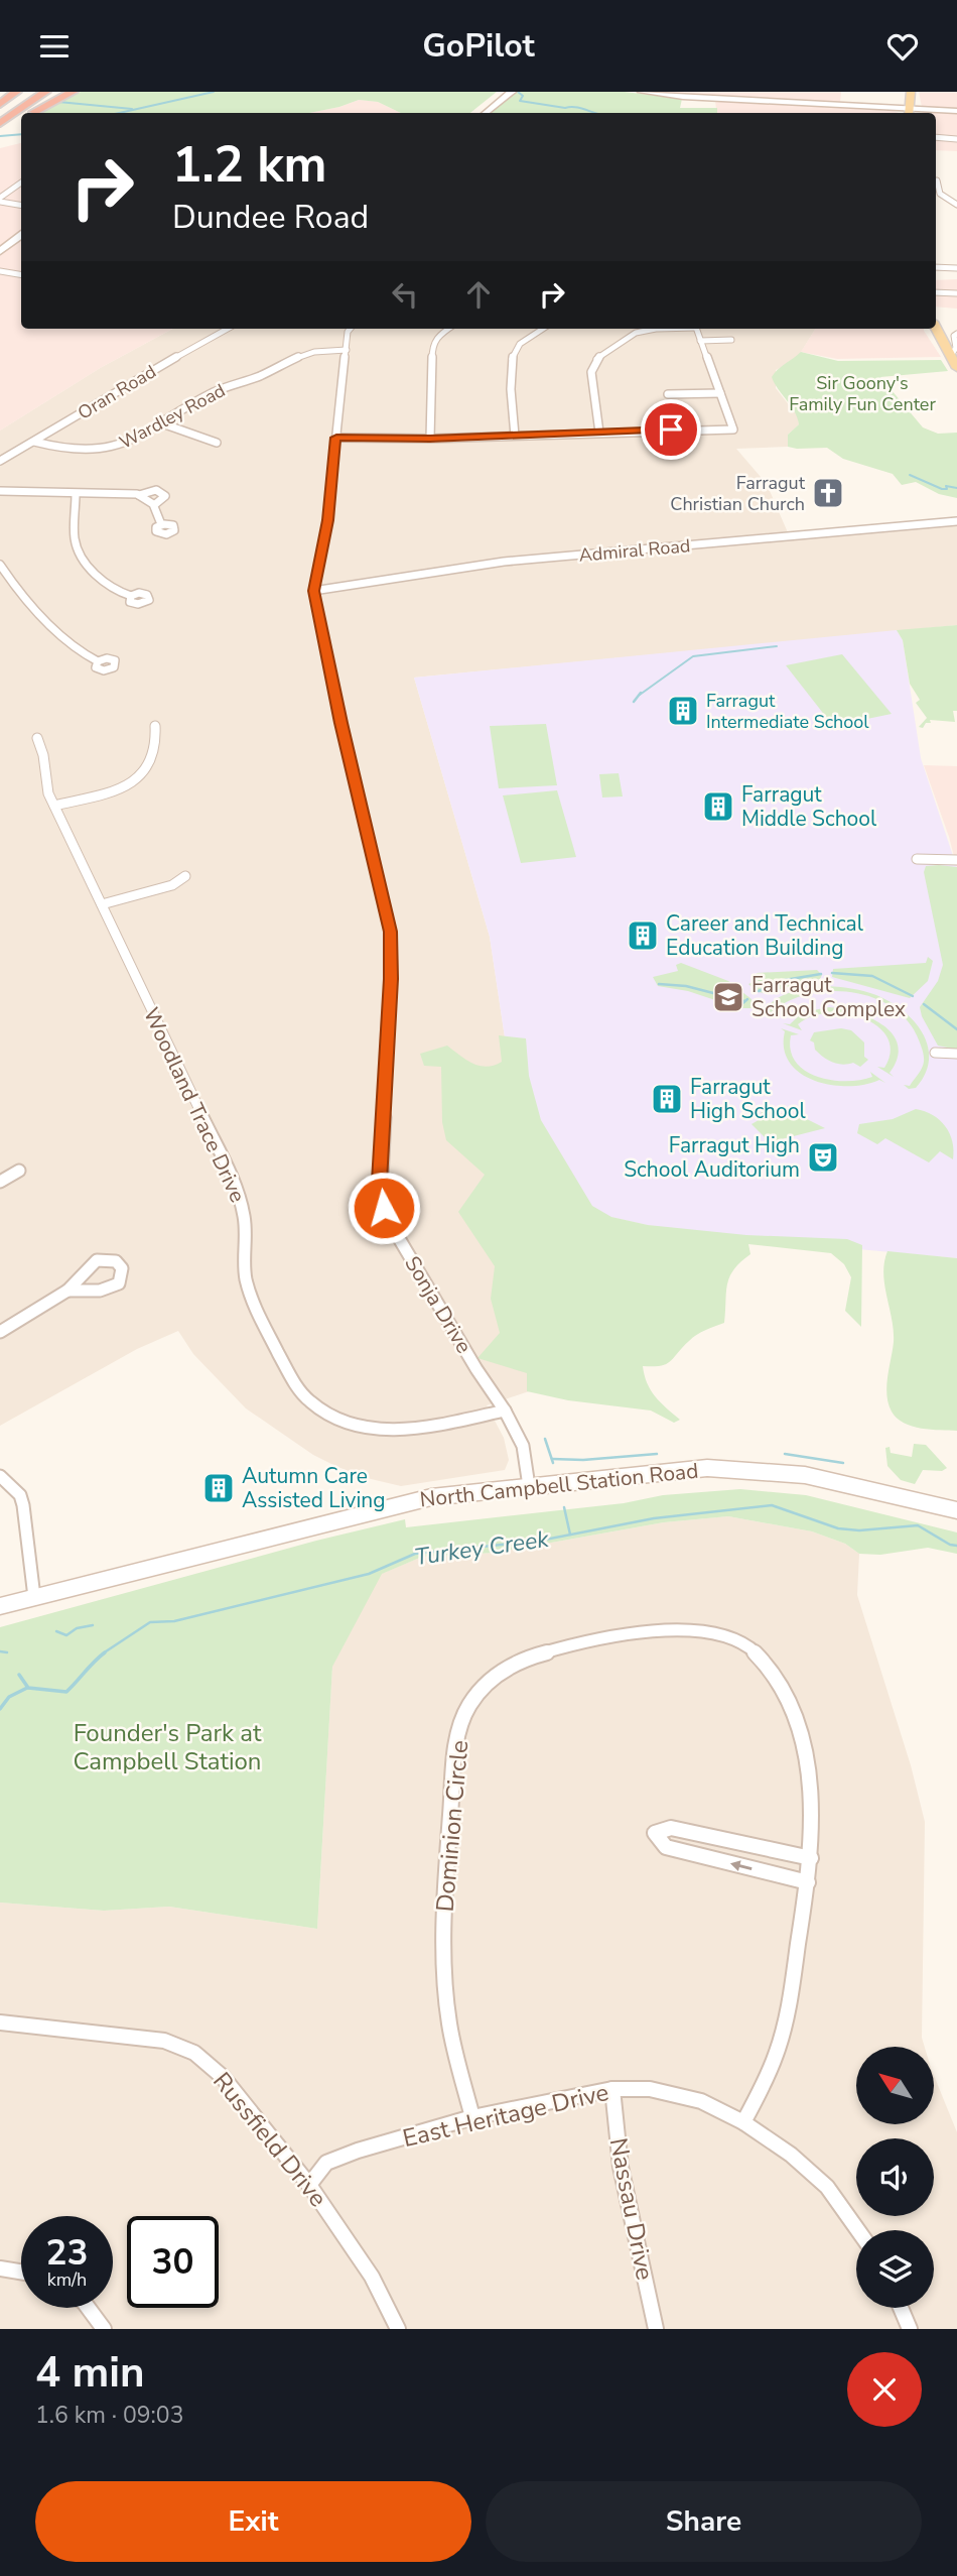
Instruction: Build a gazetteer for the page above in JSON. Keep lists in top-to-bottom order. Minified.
{"streets":{"main road":["North Campbell Station Road"],"street":["Oran Road","Wardley Road","Admiral Road","Woodland Trace Drive","Sonja Drive","Dominion Circle","East Heritage Drive","Russfield Drive","Nassau Drive"]},"crossings":[["Oran Road","Wardley Road"],["Wardley Road","Sonja Drive"],["Admiral Road","Sonja Drive"],["Woodland Trace Drive","Sonja Drive"],["Sonja Drive","North Campbell Station Road"],["Dominion Circle","East Heritage Drive"],["East Heritage Drive","Russfield Drive"],["East Heritage Drive","Nassau Drive"]],"water":["Turkey Creek"],"parks":["Sir Goony's Family Fun Center","Founder's Park at Campbell Station"],"places":{"church":["Farragut Christian Church"],"building":["Farragut Intermediate School","Farragut Middle School","Career and Technical Education Building","Farragut High School","Autumn Care Assisted Living"],"school or university":["Farragut School Complex"],"theatre":["Farragut High School Auditorium"]},"north":"top left","page":{"header":"GoPilot","turn":["1.2 km","Dundee Road"],"speed":"23 km/h","limit":"30","heading":["4 min","1.6 km · 09:03"],"buttons":["Exit","Share"]}}
